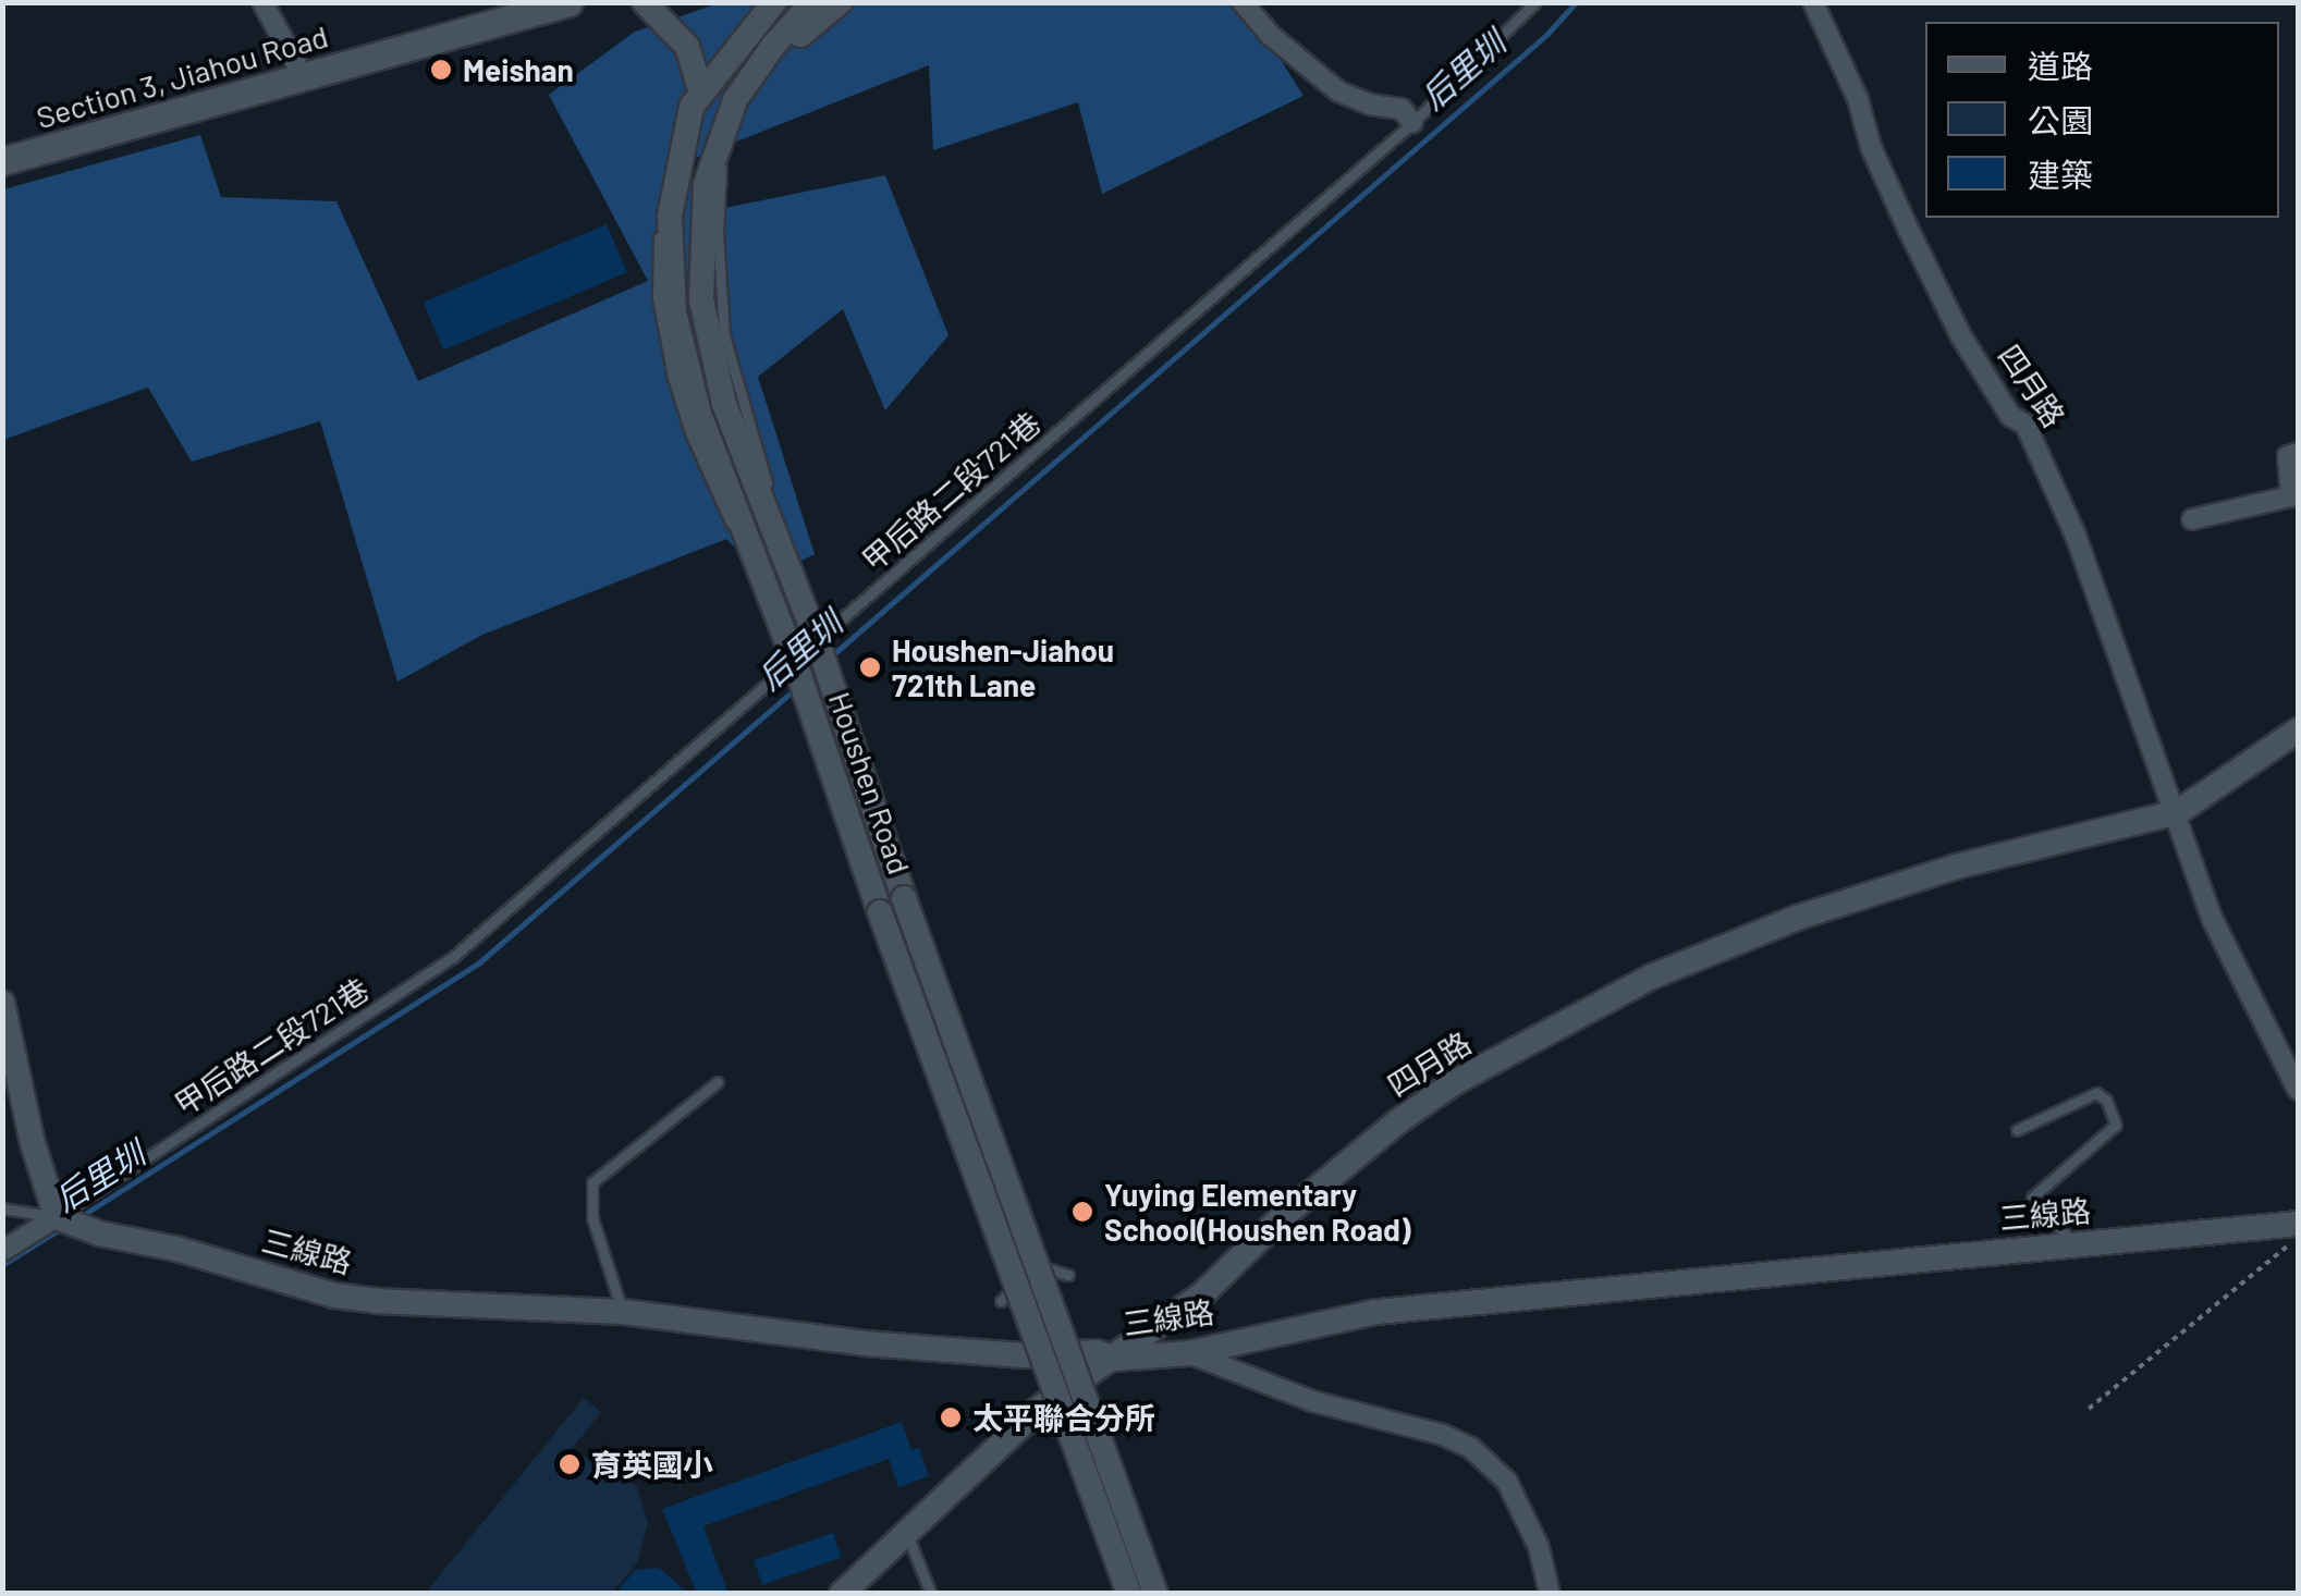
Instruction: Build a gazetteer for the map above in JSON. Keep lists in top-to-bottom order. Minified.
{"streets":{"main road":["Section 3, Jiahou Road"],"street":["四月路","Houshen Road","三線路"],"lane":["甲后路二段721巷"]},"crossings":[["四月路","三線路"],["甲后路二段721巷","Houshen Road"],["甲后路二段721巷","三線路"]],"water":["后里圳"],"places":["Meishan","Houshen-Jiahou 721th Lane","Yuying Elementary School(Houshen Road)","太平聯合分所","育英國小"],"legend":["道路","公園","建築"]}
